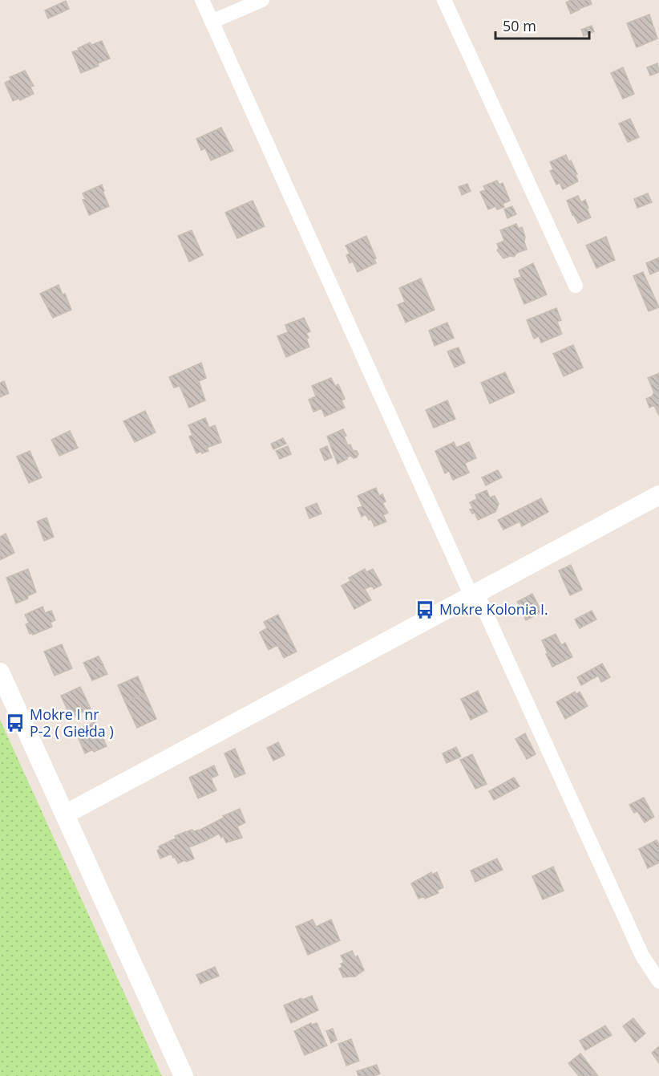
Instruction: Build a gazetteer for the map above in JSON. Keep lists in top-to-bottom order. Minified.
{"places":{"bus stop":["Mokre Kolonia I.","Mokre I nr P-2 ( Giełda )"]},"scale_bar":"50 m"}
